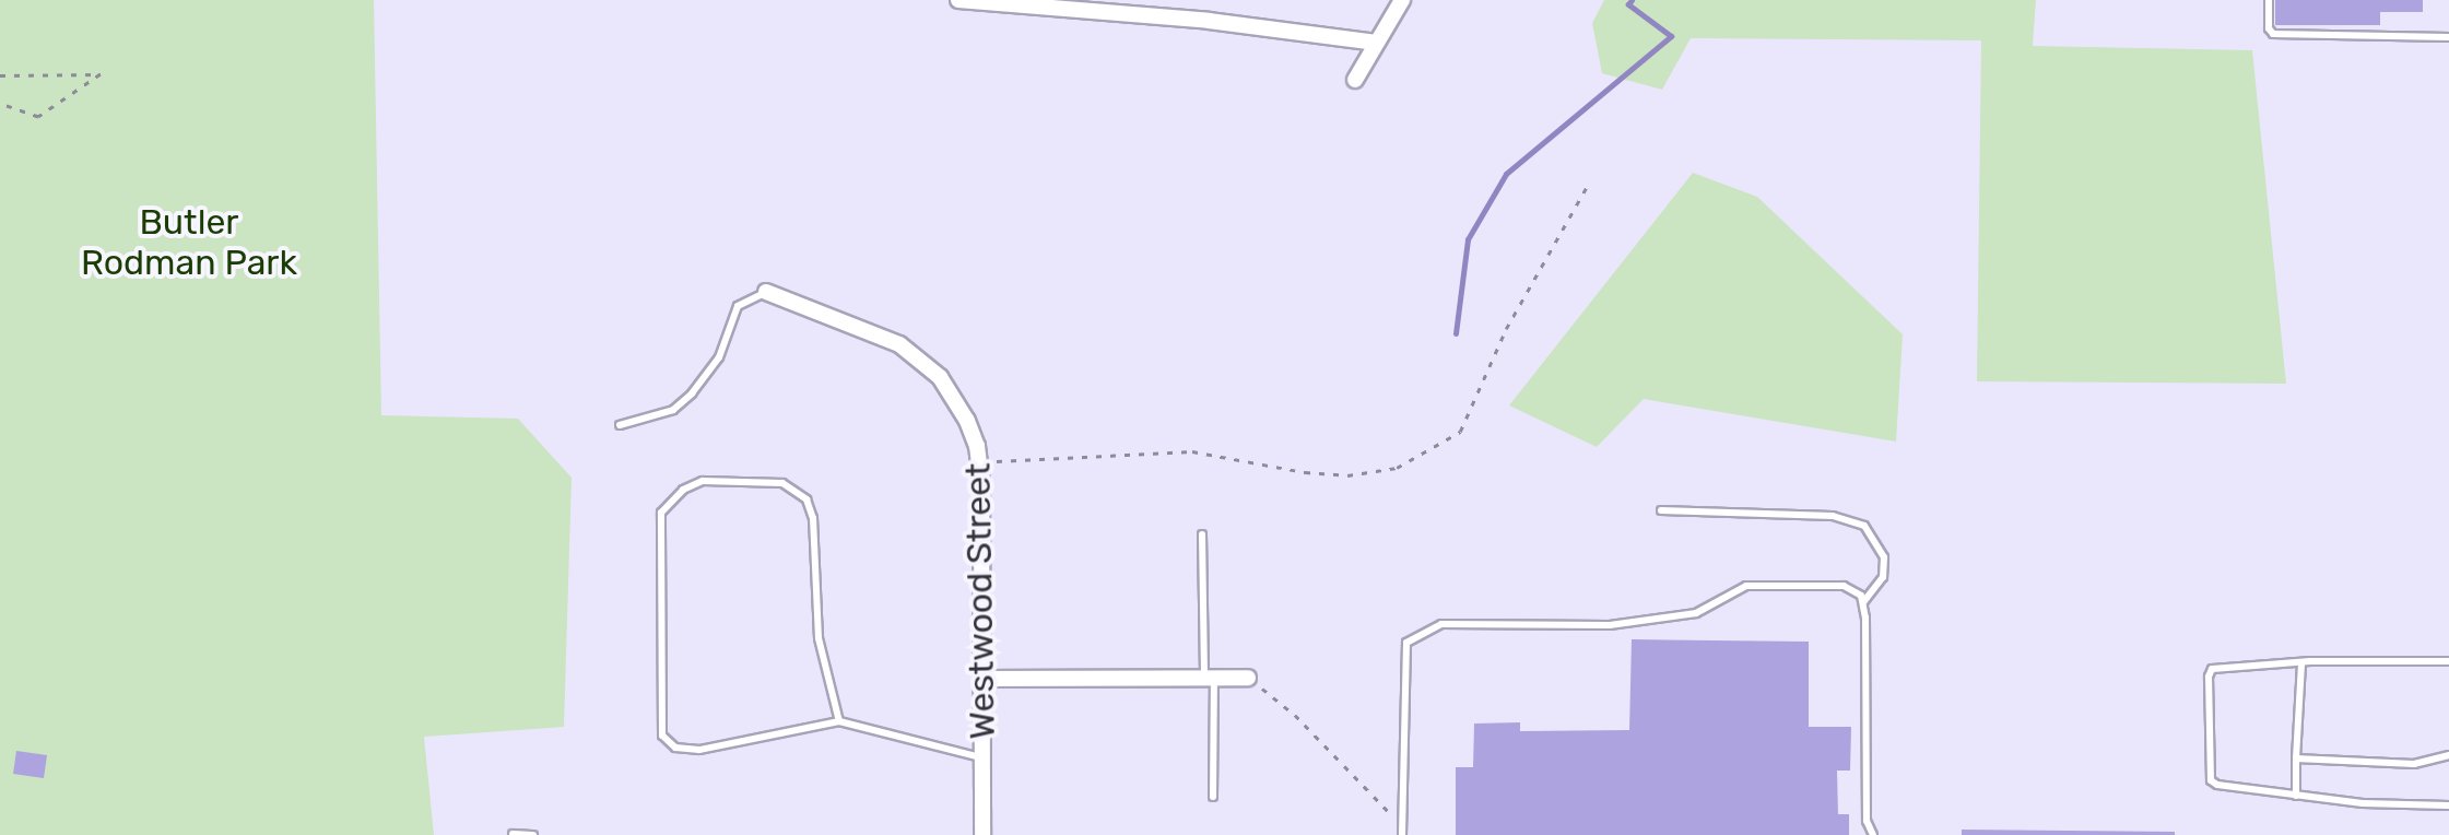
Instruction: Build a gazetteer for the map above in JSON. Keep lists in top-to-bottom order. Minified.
{"streets":{"street":["Westwood Street"]},"parks":["Butler Rodman Park"]}
